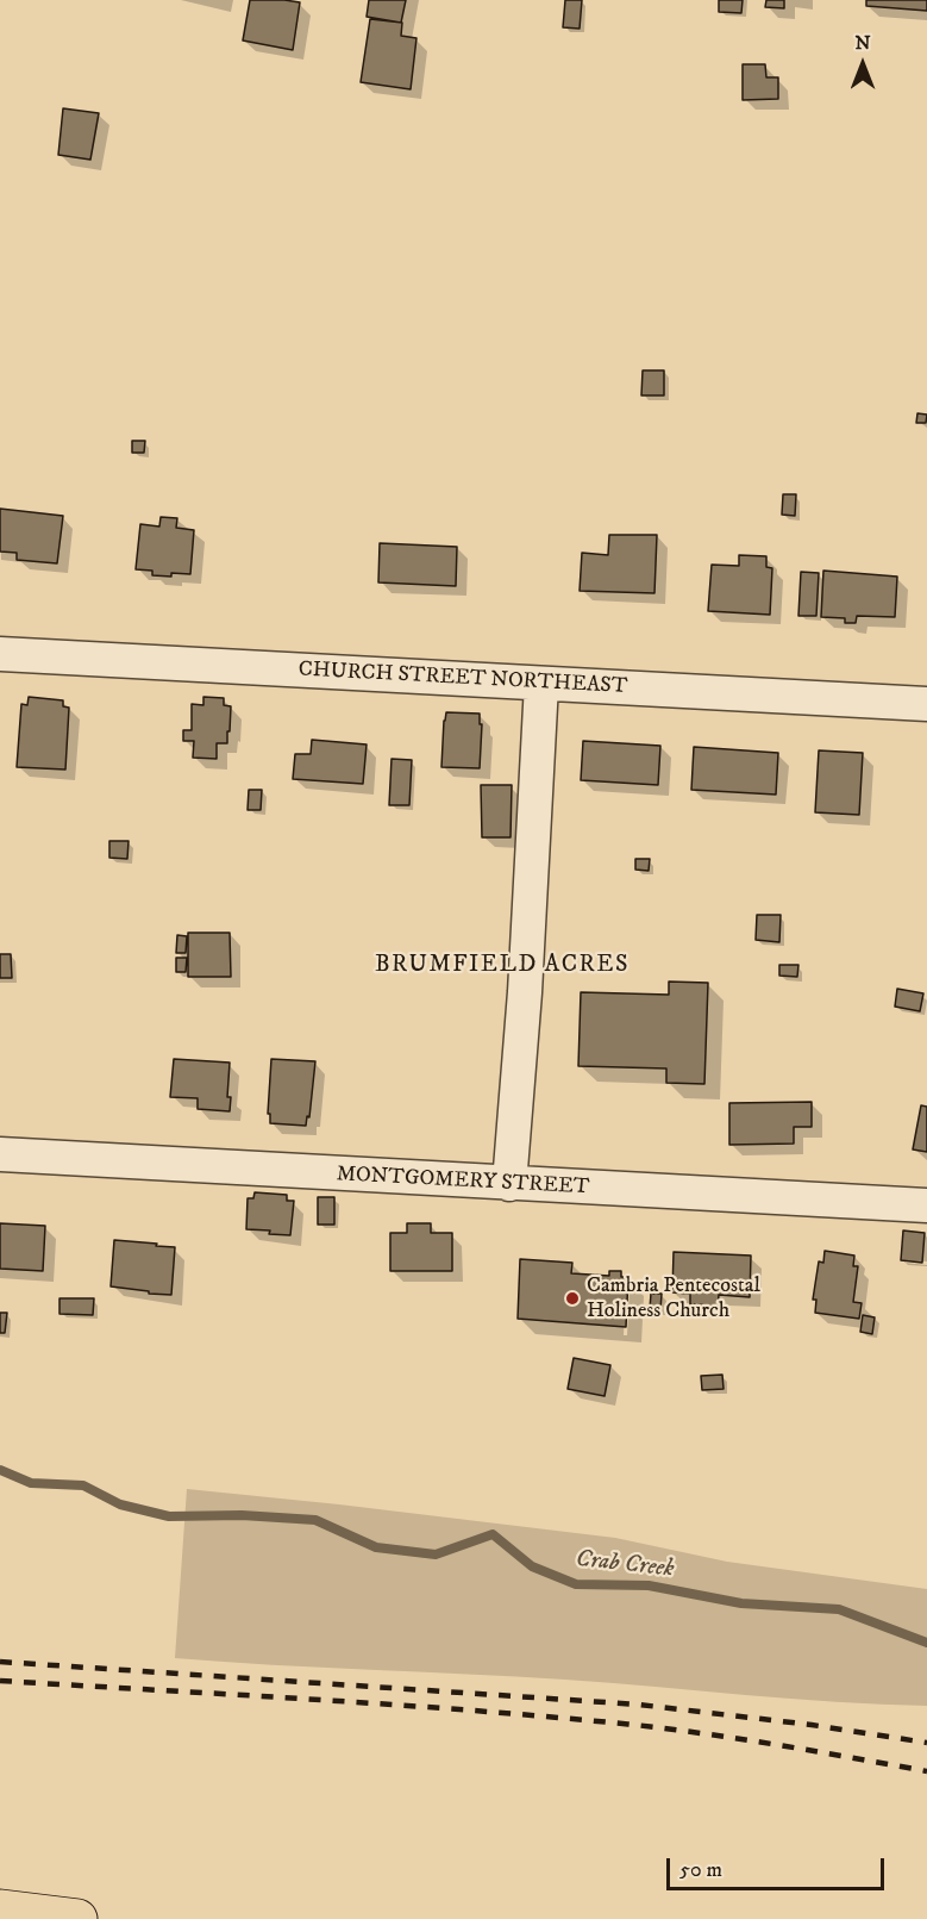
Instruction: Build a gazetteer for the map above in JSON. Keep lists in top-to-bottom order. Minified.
{"streets":{"street":["CHURCH STREET NORTHEAST","MONTGOMERY STREET"]},"districts":["BRUMFIELD ACRES"],"water":["Crab Creek"],"places":["Cambria Pentecostal Holiness Church"],"scale_bar":"50 m","north":"top"}
